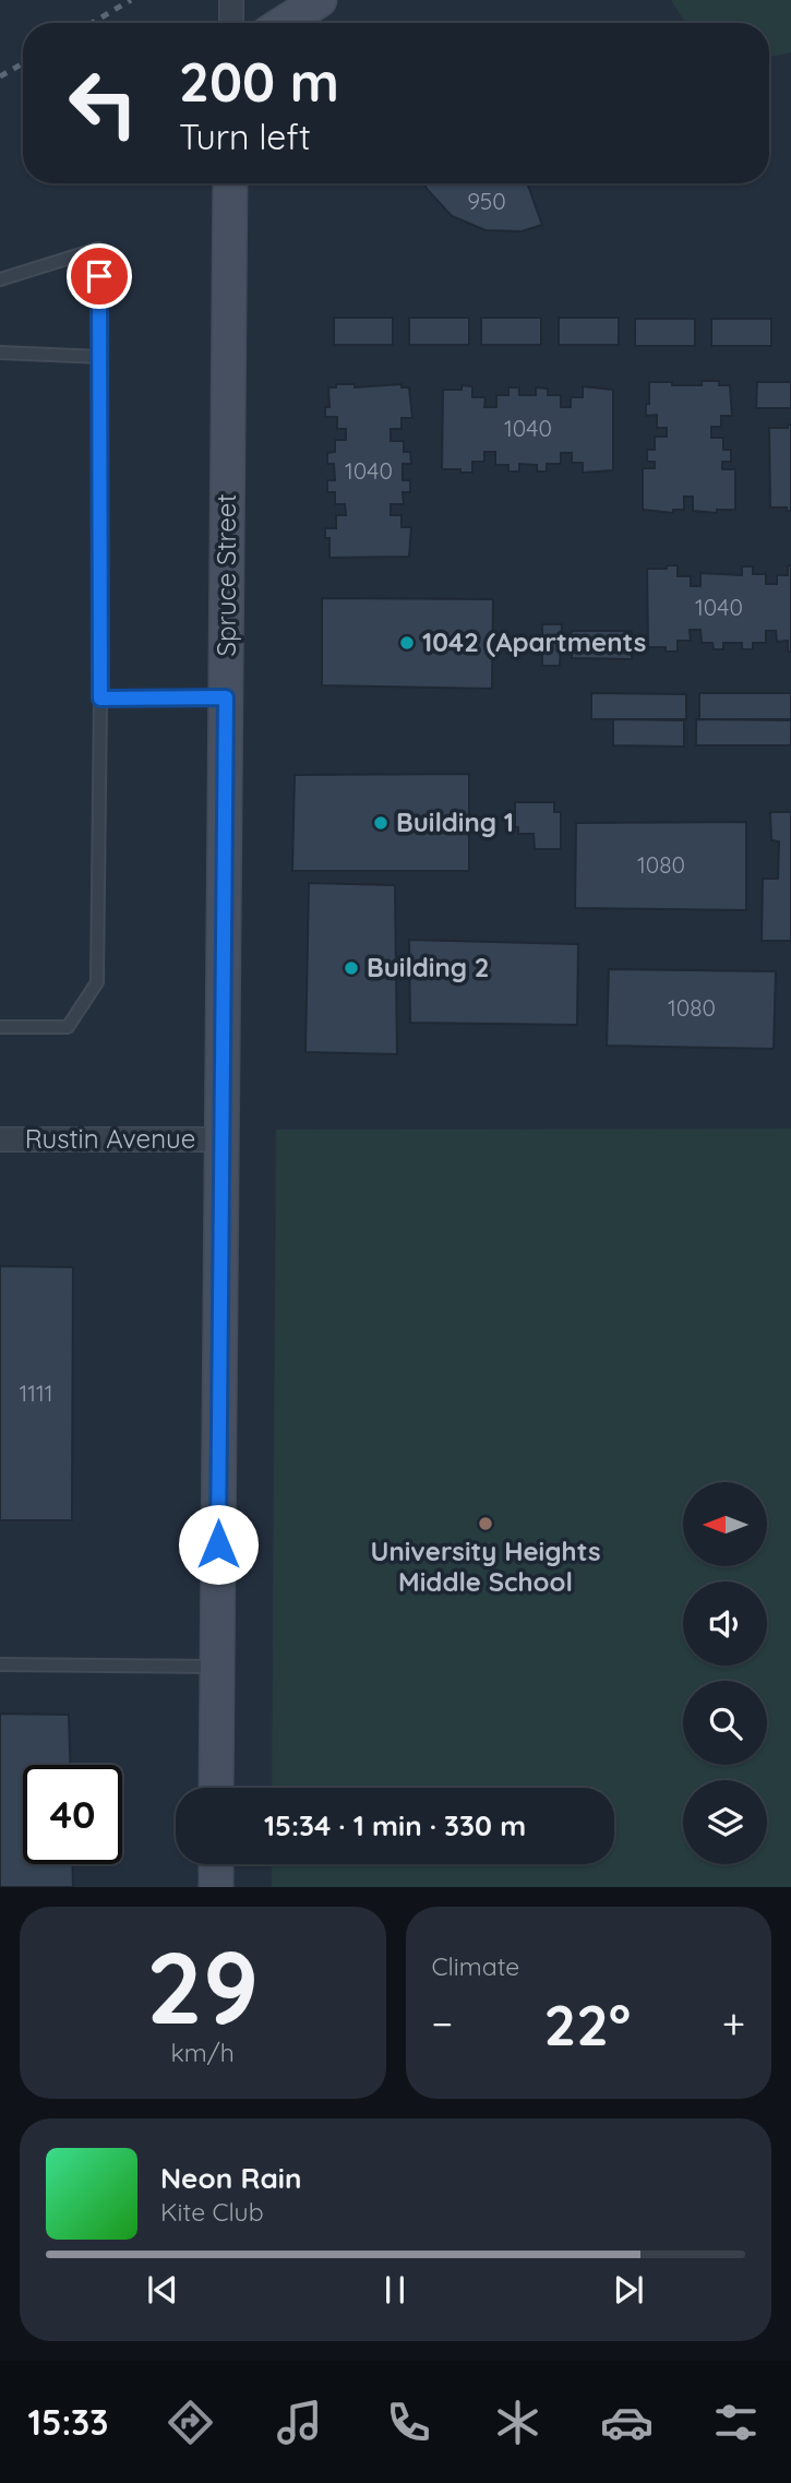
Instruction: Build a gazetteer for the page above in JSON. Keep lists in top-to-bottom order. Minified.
{"streets":{"street":["Spruce Street","Rustin Avenue"]},"crossings":[["Spruce Street","Rustin Avenue"]],"places":["1042 (Apartments","Building 1","Building 2","University Heights Middle School"],"house_numbers":["950","1040","1040","1040","1080","1080","1111"],"north":"left","page":{"turn":["200 m","Turn left"],"limit":"40","trip":"15:34 · 1 min · 330 m","tile":[["29","km/h"],"Climate"],"heat":["−","22°","+"],"song":["Neon Rain","Kite Club"],"tabs":"15:33"}}
